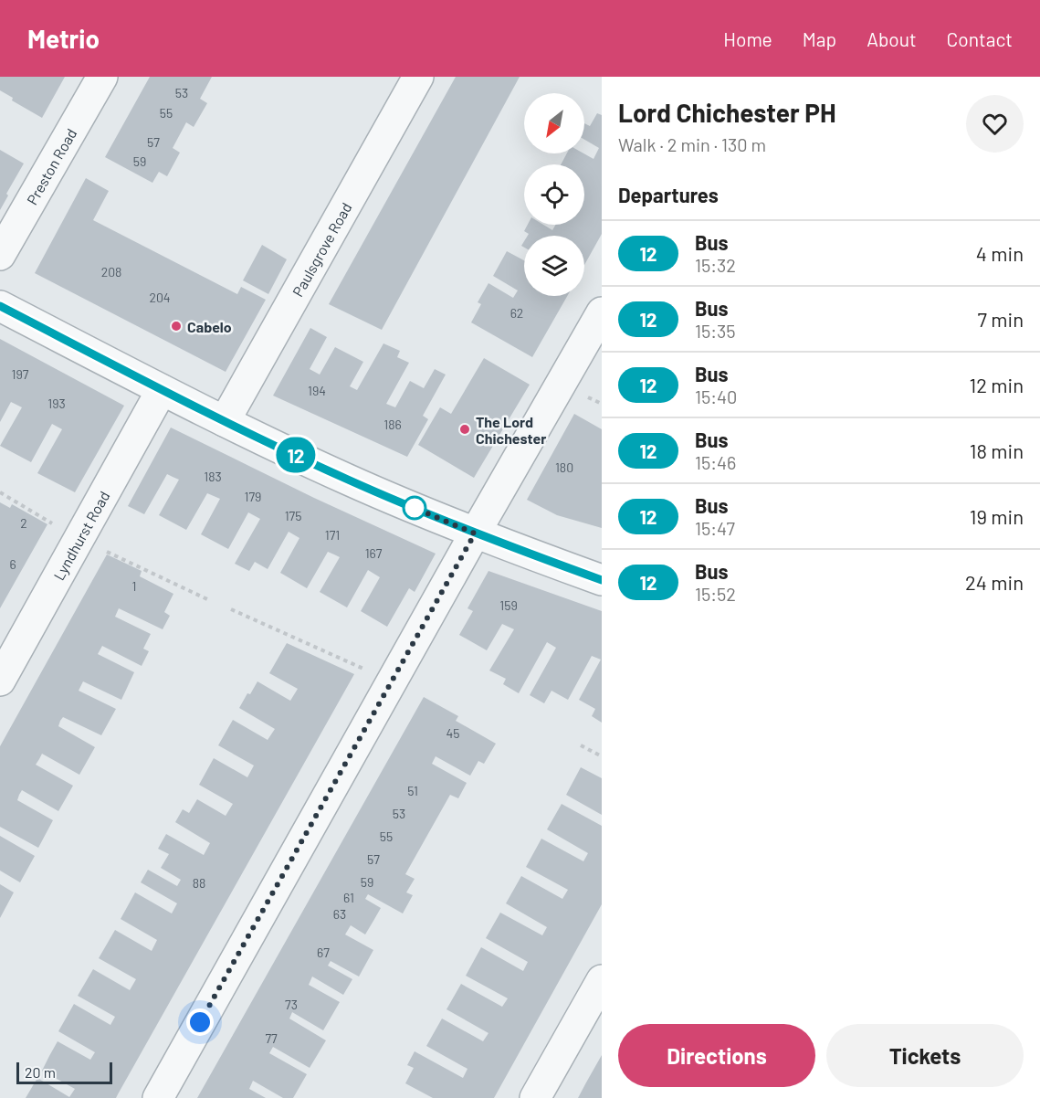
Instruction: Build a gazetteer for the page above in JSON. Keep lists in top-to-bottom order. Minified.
{"streets":{"street":["Preston Road","Paulsgrove Road","Lyndhurst Road"]},"places":["Cabelo","The Lord Chichester"],"lines":["bus line 12"],"house_numbers":["53","55","57","59","208","204","62","197","194","193","186","180","183","179","175","2","171","167","6","1","159","45","51","53","55","57","59","88","61","63","67","73","77"],"scale_bar":"20 m","north":"bottom left","page":{"header":"Metrio","nav":["Home","Map","About","Contact"],"on_map":"12","heading":[["Lord Chichester PH","Walk · 2 min · 130 m"],"Departures"],"list":[{"mark":"12","name":"Bus","note":"15:32","value":"4 min"},{"mark":"12","name":"Bus","note":"15:35","value":"7 min"},{"mark":"12","name":"Bus","note":"15:40","value":"12 min"},{"mark":"12","name":"Bus","note":"15:46","value":"18 min"},{"mark":"12","name":"Bus","note":"15:47","value":"19 min"},{"mark":"12","name":"Bus","note":"15:52","value":"24 min"}],"buttons":["Directions","Tickets"],"scale":"20 m"}}
